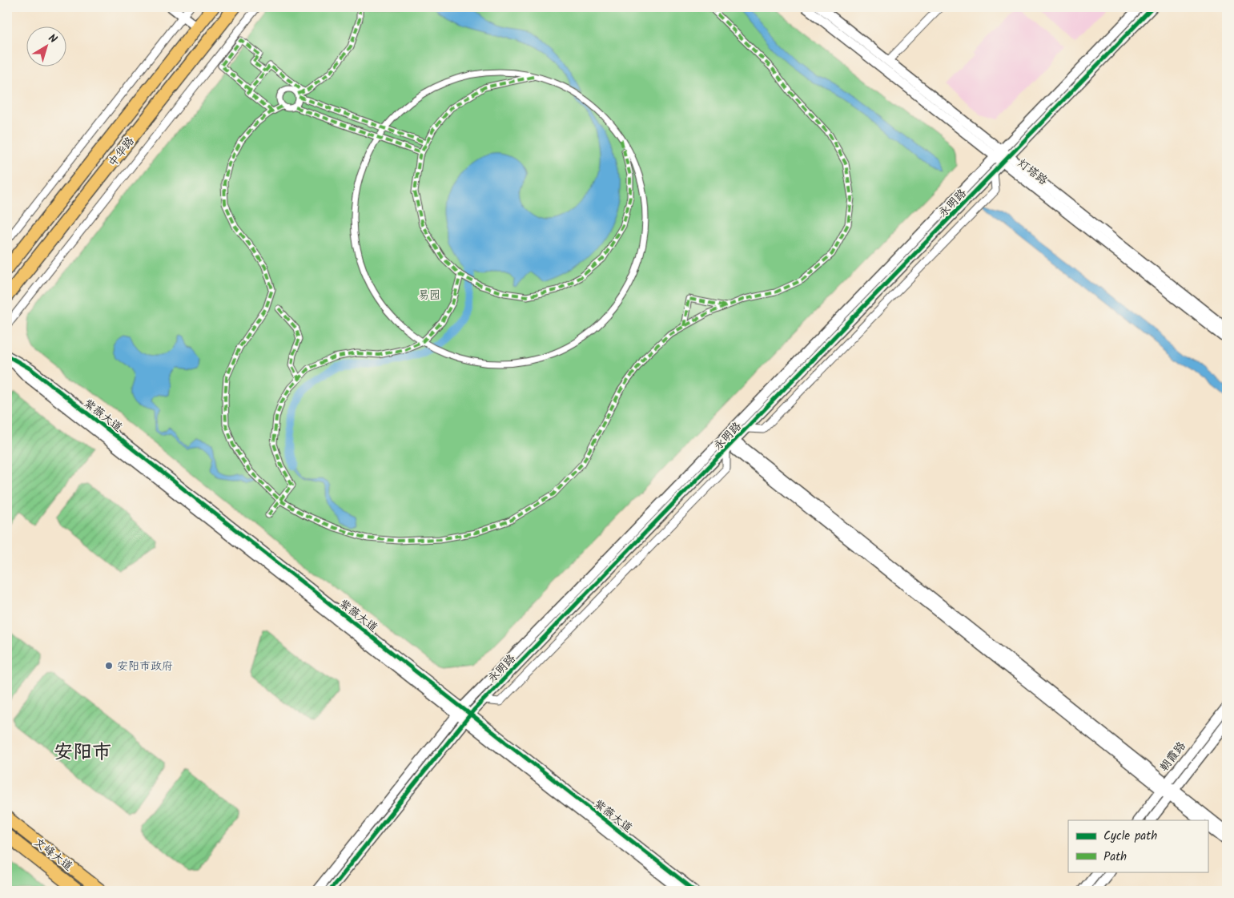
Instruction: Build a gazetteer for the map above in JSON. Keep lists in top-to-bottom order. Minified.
{"streets":{"main road":["中华路","文峰大道"],"street":["灯塔路","永明路","紫薇大道","朝霞路"]},"crossings":[["灯塔路","永明路"],["永明路","紫薇大道"]],"districts":["安阳市"],"parks":["易园"],"places":["安阳市政府"],"legend":["Cycle path","Path"],"north":"top right"}
